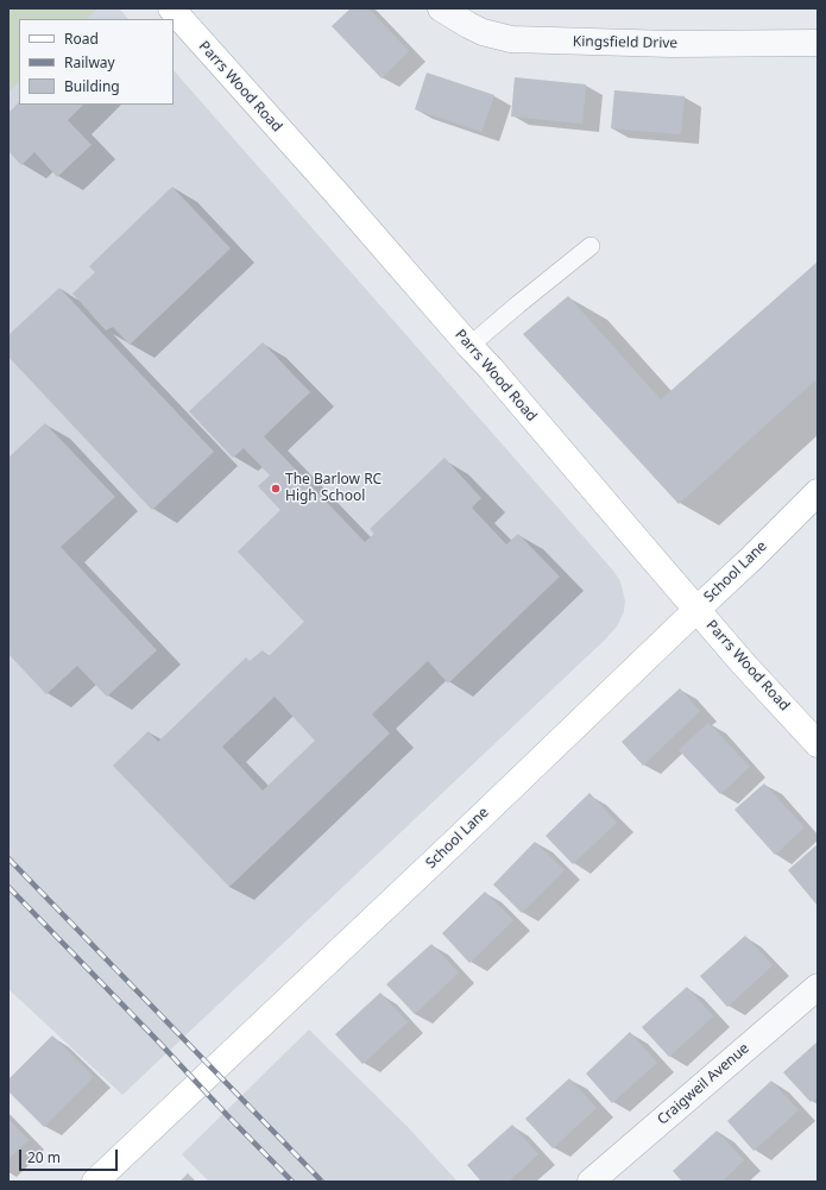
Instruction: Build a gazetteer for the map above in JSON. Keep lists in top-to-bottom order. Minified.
{"streets":{"street":["Kingsfield Drive","Parrs Wood Road","School Lane","Craigweil Avenue"]},"crossings":[["Parrs Wood Road","School Lane"]],"places":["The Barlow RC High School"],"legend":["Road","Railway","Building"],"scale_bar":"20 m"}
